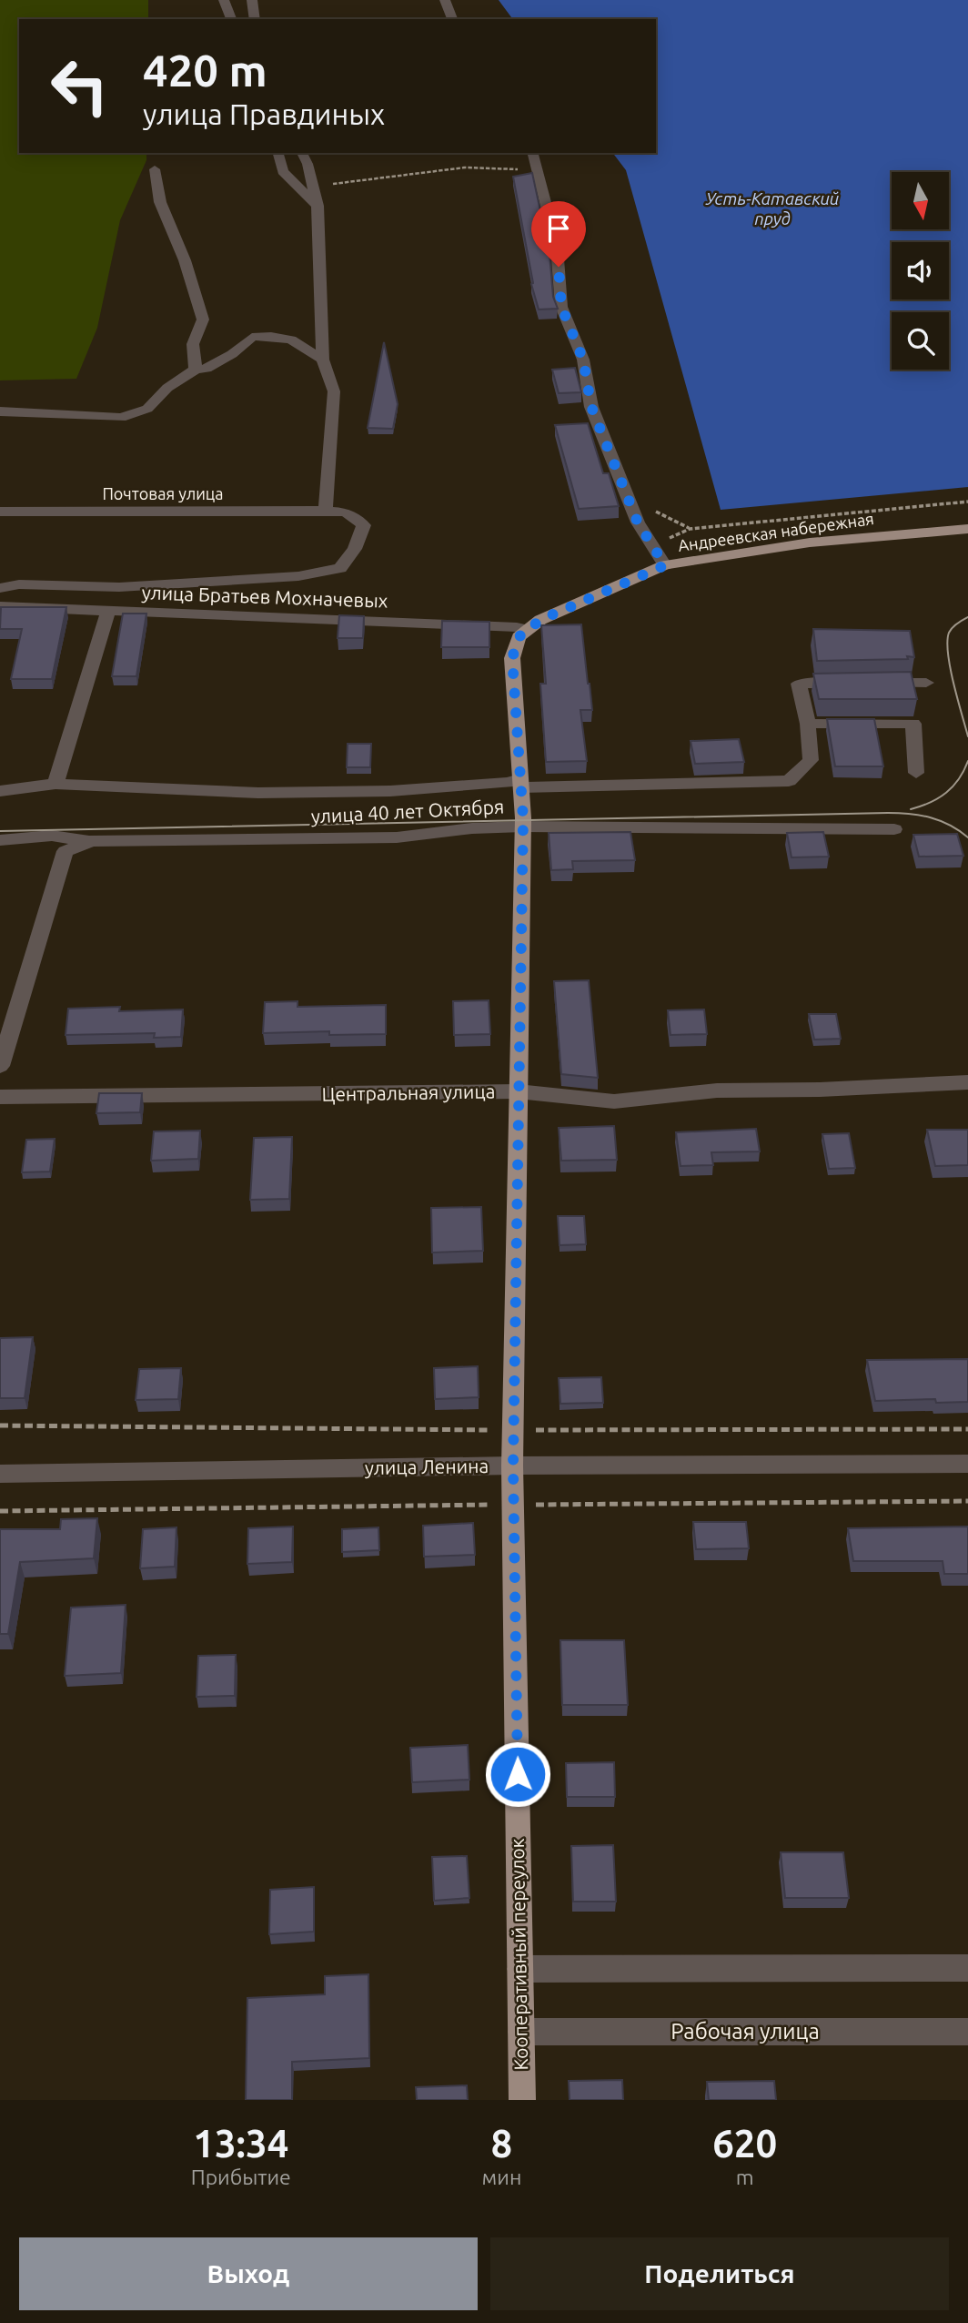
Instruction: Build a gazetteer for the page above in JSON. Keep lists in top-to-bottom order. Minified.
{"streets":{"main road":["Андреевская набережная","Кооперативный переулок"],"street":["Почтовая улица","улица Братьев Мохначевых","улица 40 лет Октября","Центральная улица","улица Ленина","Рабочая улица"]},"crossings":[["Андреевская набережная","Кооперативный переулок"],["улица Братьев Мохначевых","Кооперативный переулок"],["улица 40 лет Октября","Кооперативный переулок"],["Центральная улица","Кооперативный переулок"],["улица Ленина","Кооперативный переулок"],["Кооперативный переулок","Рабочая улица"]],"water":["Усть-Катавский пруд"],"north":"bottom","page":{"turn":["420 m","улица Правдиных"],"eta":["13:34","Прибытие","8","мин","620","m"],"buttons":["Выход","Поделиться"]}}
